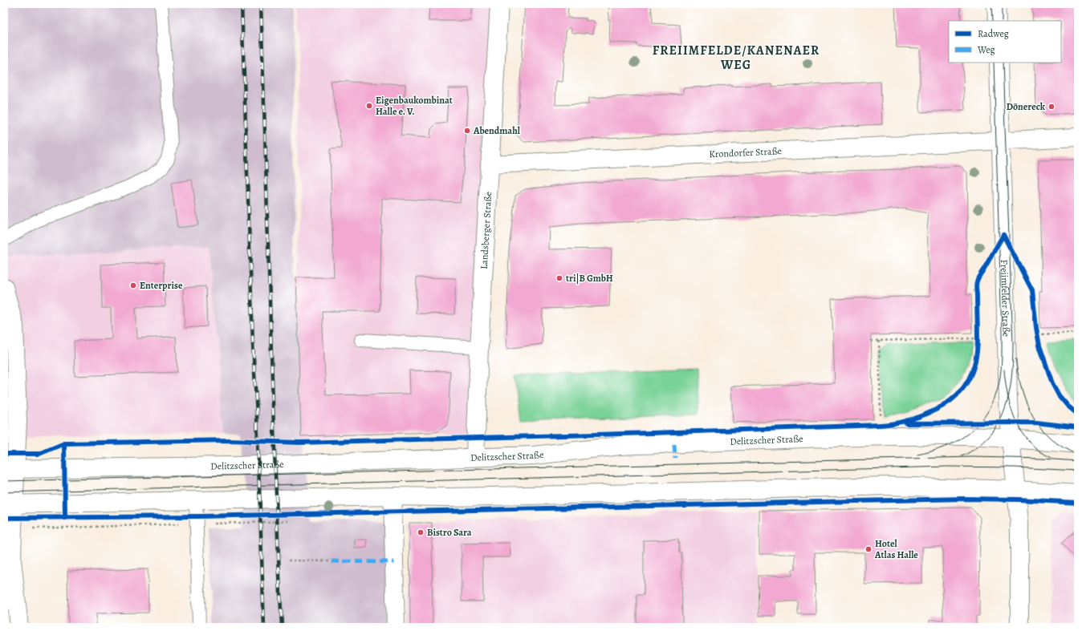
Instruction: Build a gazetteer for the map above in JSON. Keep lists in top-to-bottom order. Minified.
{"streets":{"main road":["Krondorfer Straße","Landsberger Straße","Freiimfelder Straße","Delitzscher Straße"]},"crossings":[["Krondorfer Straße","Landsberger Straße"],["Krondorfer Straße","Freiimfelder Straße"],["Landsberger Straße","Delitzscher Straße"],["Freiimfelder Straße","Delitzscher Straße"]],"districts":["FREIIMFELDE/KANENAER WEG"],"places":["Eigenbaukombinat Halle e. V.","Dönereck","Abendmahl","tri|B GmbH","Enterprise","Bistro Sara","Hotel Atlas Halle"],"legend":["Radweg","Weg"]}
